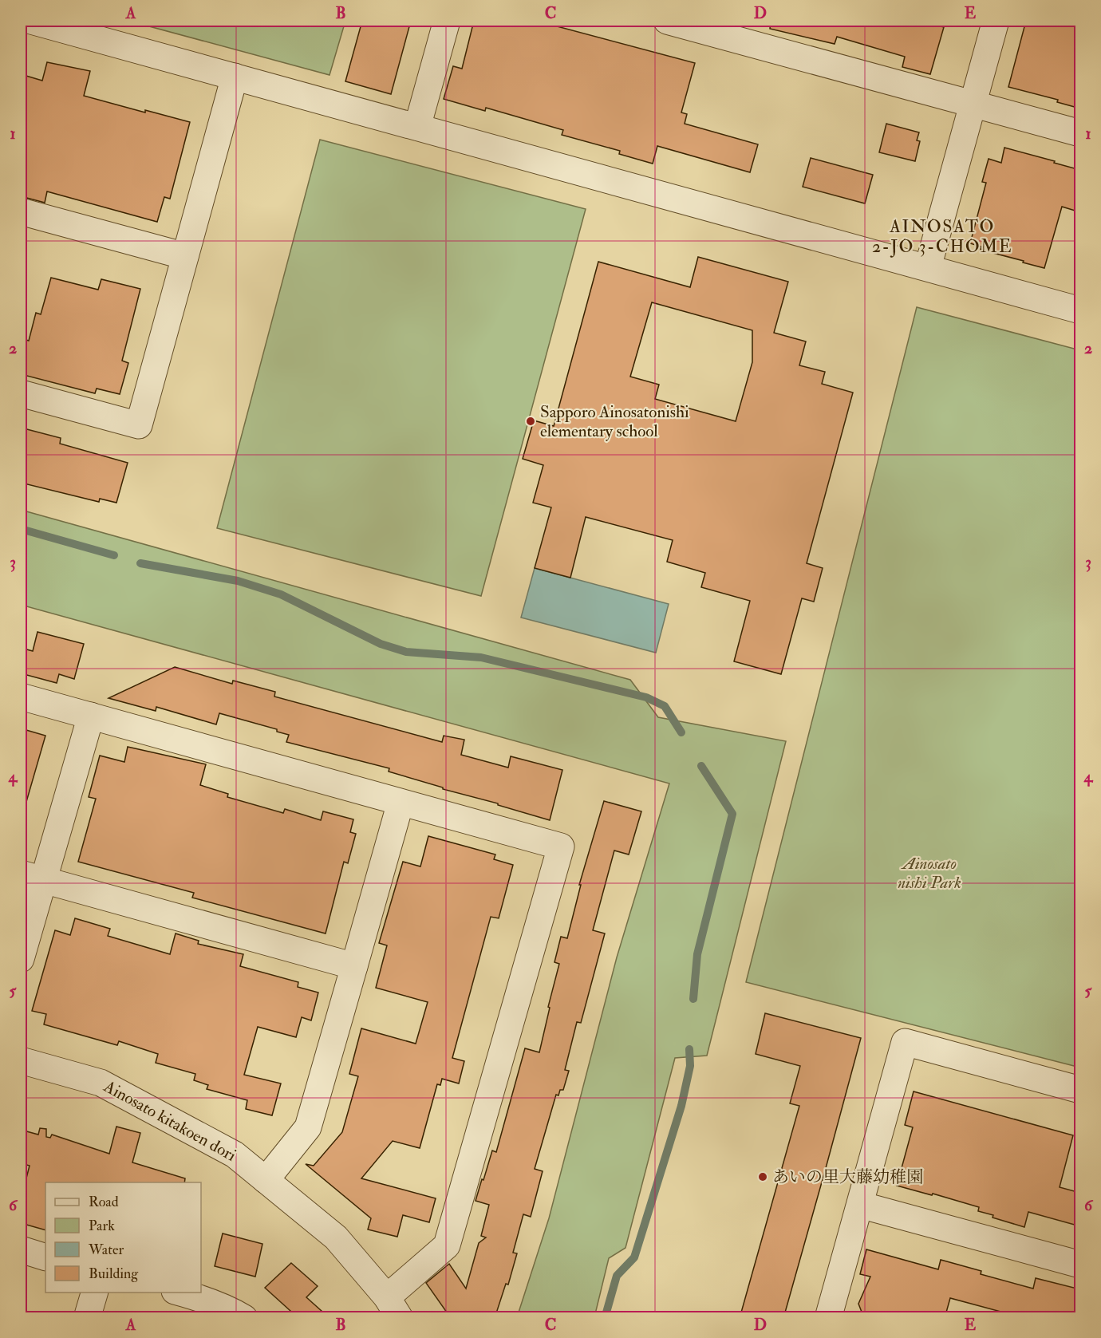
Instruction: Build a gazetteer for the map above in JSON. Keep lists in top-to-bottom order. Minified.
{"streets":{"street":["Ainosato kitakoen dori"]},"districts":["AINOSATO 2-JO 3-CHOME"],"parks":["Ainosato nishi Park"],"places":["Sapporo Ainosatonishi elementary school","あいの里大藤幼稚園"],"legend":["Road","Park","Water","Building"],"grid":{"columns":["A","B","C","D","E"],"rows":["1","2","3","4","5","6"]}}
